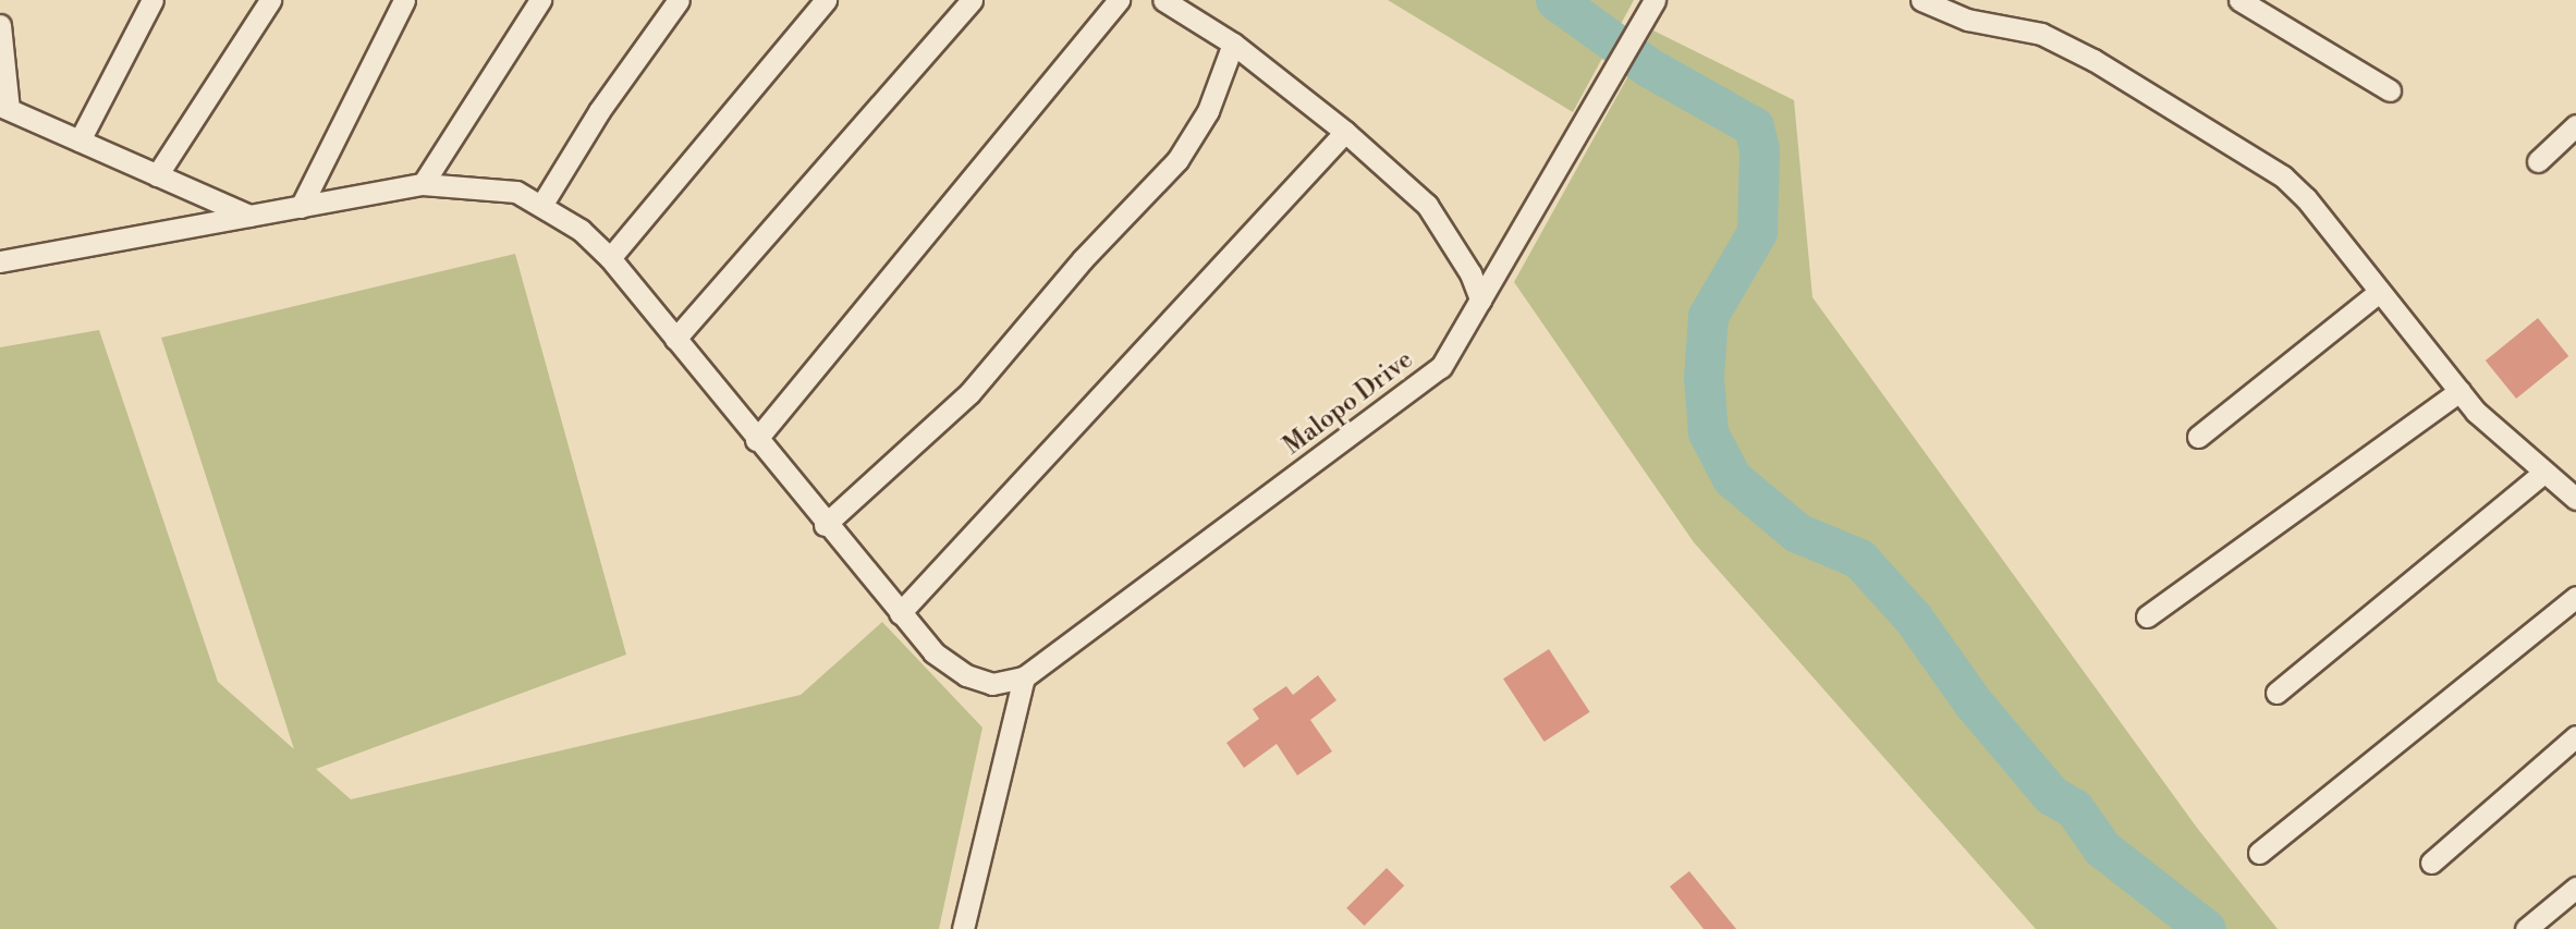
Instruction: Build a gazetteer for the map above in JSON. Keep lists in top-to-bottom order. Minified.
{"streets":{"street":["Malopo Drive"]}}
